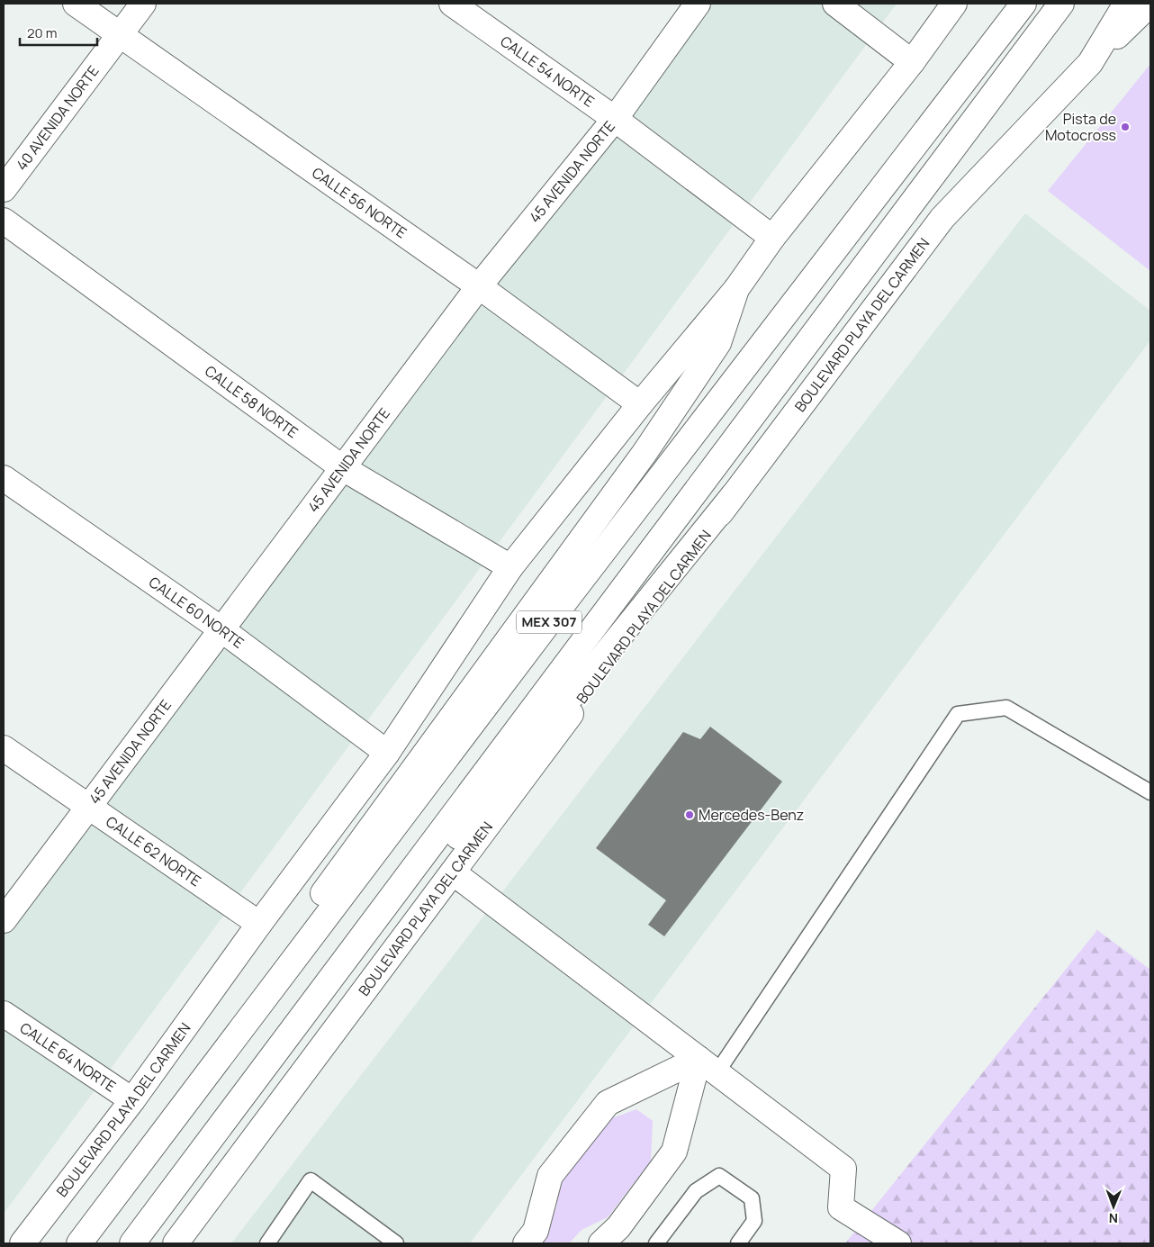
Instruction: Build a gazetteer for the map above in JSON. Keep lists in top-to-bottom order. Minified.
{"streets":{"main road":["CALLE 54 NORTE","40 AVENIDA NORTE","45 AVENIDA NORTE","CALLE 56 NORTE","BOULEVARD PLAYA DEL CARMEN","CALLE 58 NORTE","CALLE 60 NORTE","MEX 307","CALLE 62 NORTE","CALLE 64 NORTE"]},"crossings":[["CALLE 54 NORTE","45 AVENIDA NORTE"],["CALLE 54 NORTE","BOULEVARD PLAYA DEL CARMEN"],["40 AVENIDA NORTE","CALLE 56 NORTE"],["45 AVENIDA NORTE","CALLE 56 NORTE"],["45 AVENIDA NORTE","CALLE 58 NORTE"],["45 AVENIDA NORTE","CALLE 60 NORTE"],["45 AVENIDA NORTE","CALLE 62 NORTE"],["CALLE 56 NORTE","BOULEVARD PLAYA DEL CARMEN"],["BOULEVARD PLAYA DEL CARMEN","CALLE 58 NORTE"],["BOULEVARD PLAYA DEL CARMEN","CALLE 60 NORTE"],["BOULEVARD PLAYA DEL CARMEN","CALLE 62 NORTE"],["BOULEVARD PLAYA DEL CARMEN","CALLE 64 NORTE"]],"places":["Pista de Motocross","Mercedes-Benz"],"scale_bar":"20 m","north":"bottom"}
